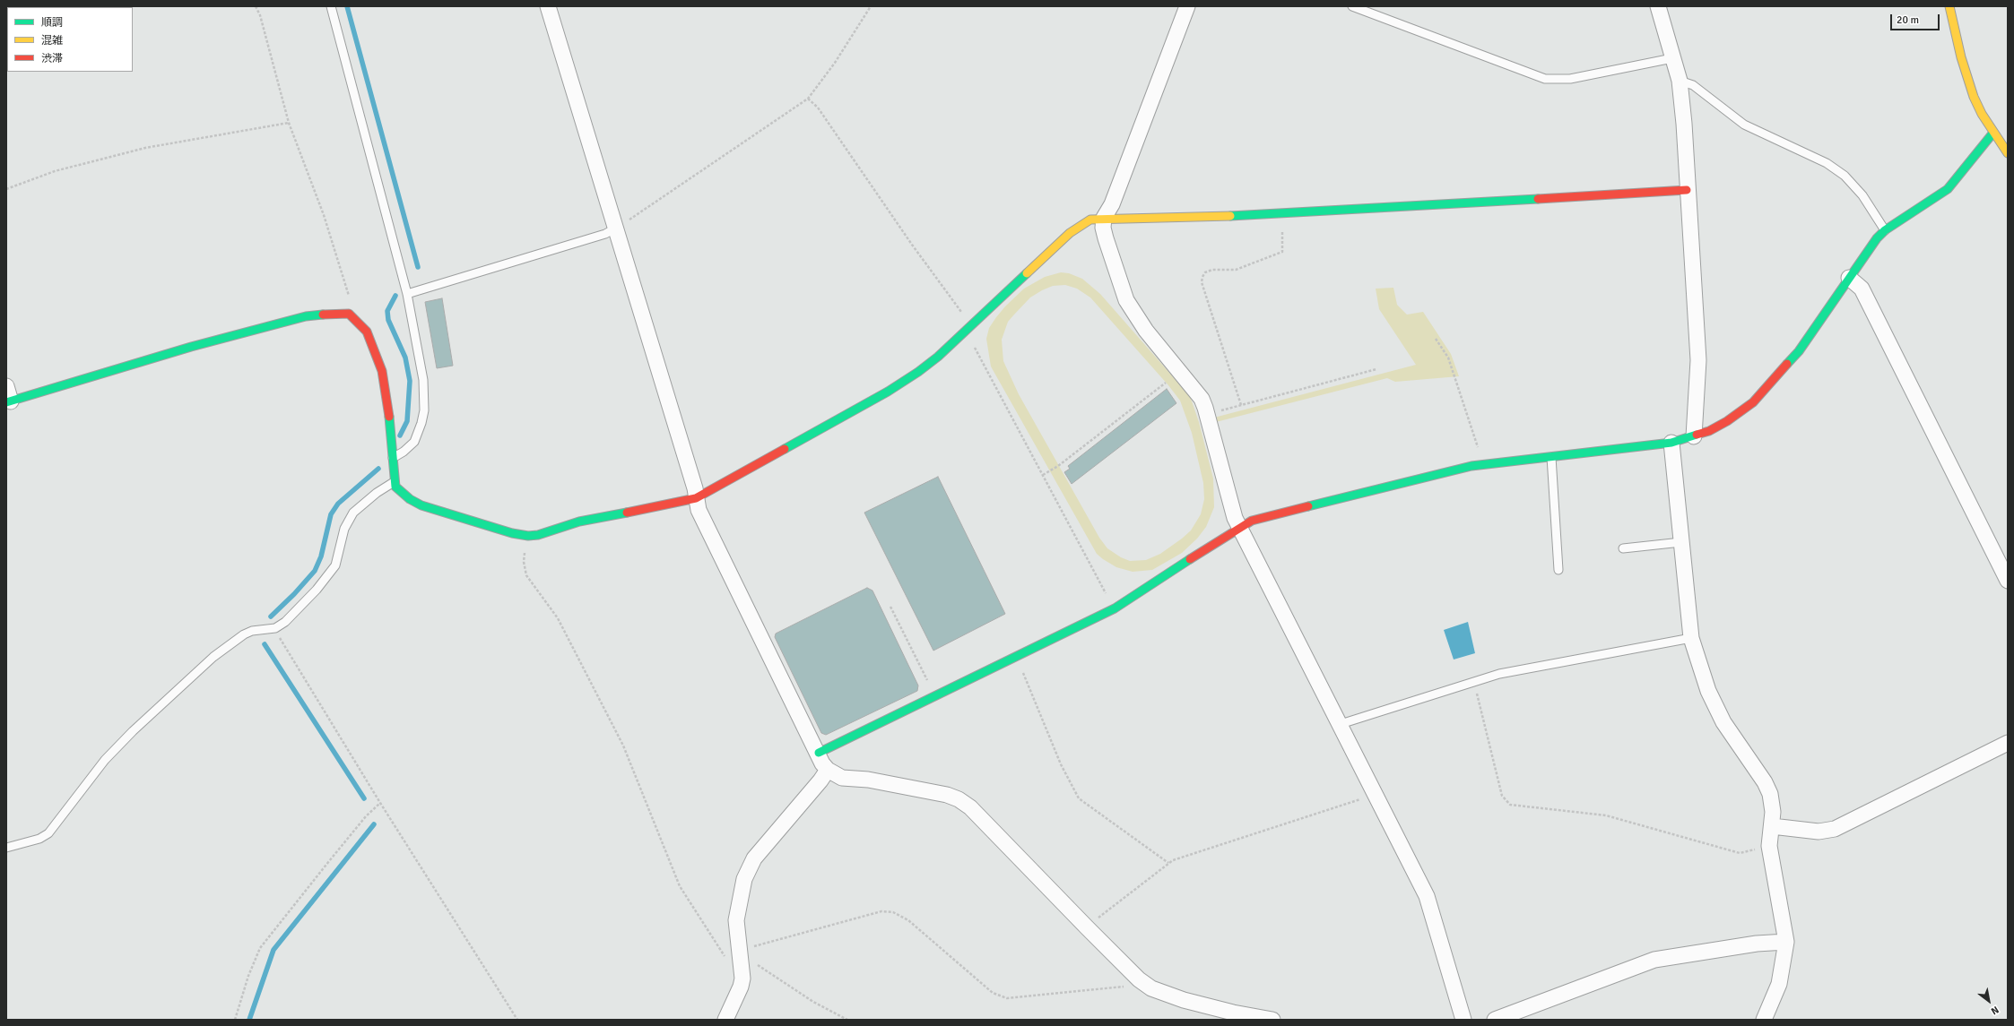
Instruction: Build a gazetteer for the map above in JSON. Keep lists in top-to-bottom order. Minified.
{"legend":["順調","混雑","渋滞"],"scale_bar":"20 m","north":"bottom right"}
